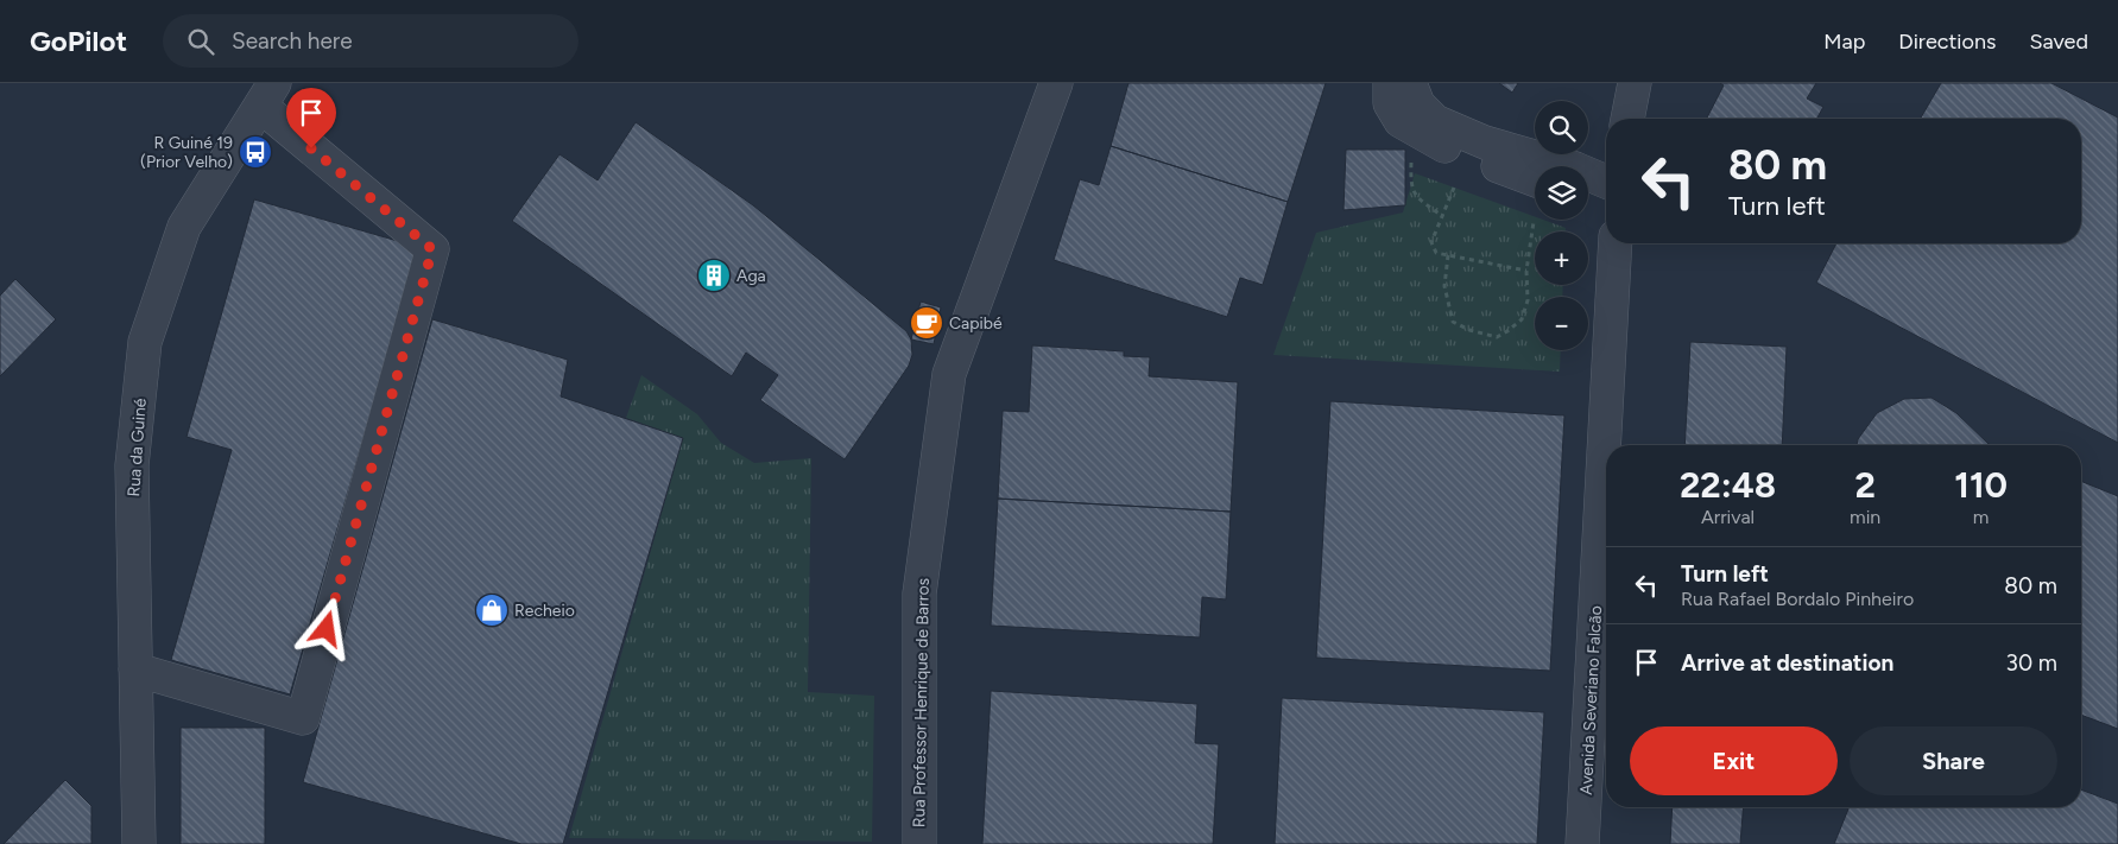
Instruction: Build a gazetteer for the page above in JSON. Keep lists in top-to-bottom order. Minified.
{"streets":{"street":["Rua da Guiné","Avenida Severiano Falcão","Rua Professor Henrique de Barros"]},"places":{"bus stop":["R Guiné 19 (Prior Velho)"],"building":["Aga"],"cafe":["Capibé"],"shop":["Recheio"]},"page":{"header":"GoPilot","search":"Search here","nav":["Map","Directions","Saved"],"map_buttons":["+","−"],"turn":["80 m","Turn left"],"eta":["22:48","Arrival","2","min","110","m"],"list":[{"name":"Turn left","note":"Rua Rafael Bordalo Pinheiro","value":"80 m"},{"name":"Arrive at destination","value":"30 m"}],"buttons":["Exit","Share"]}}
